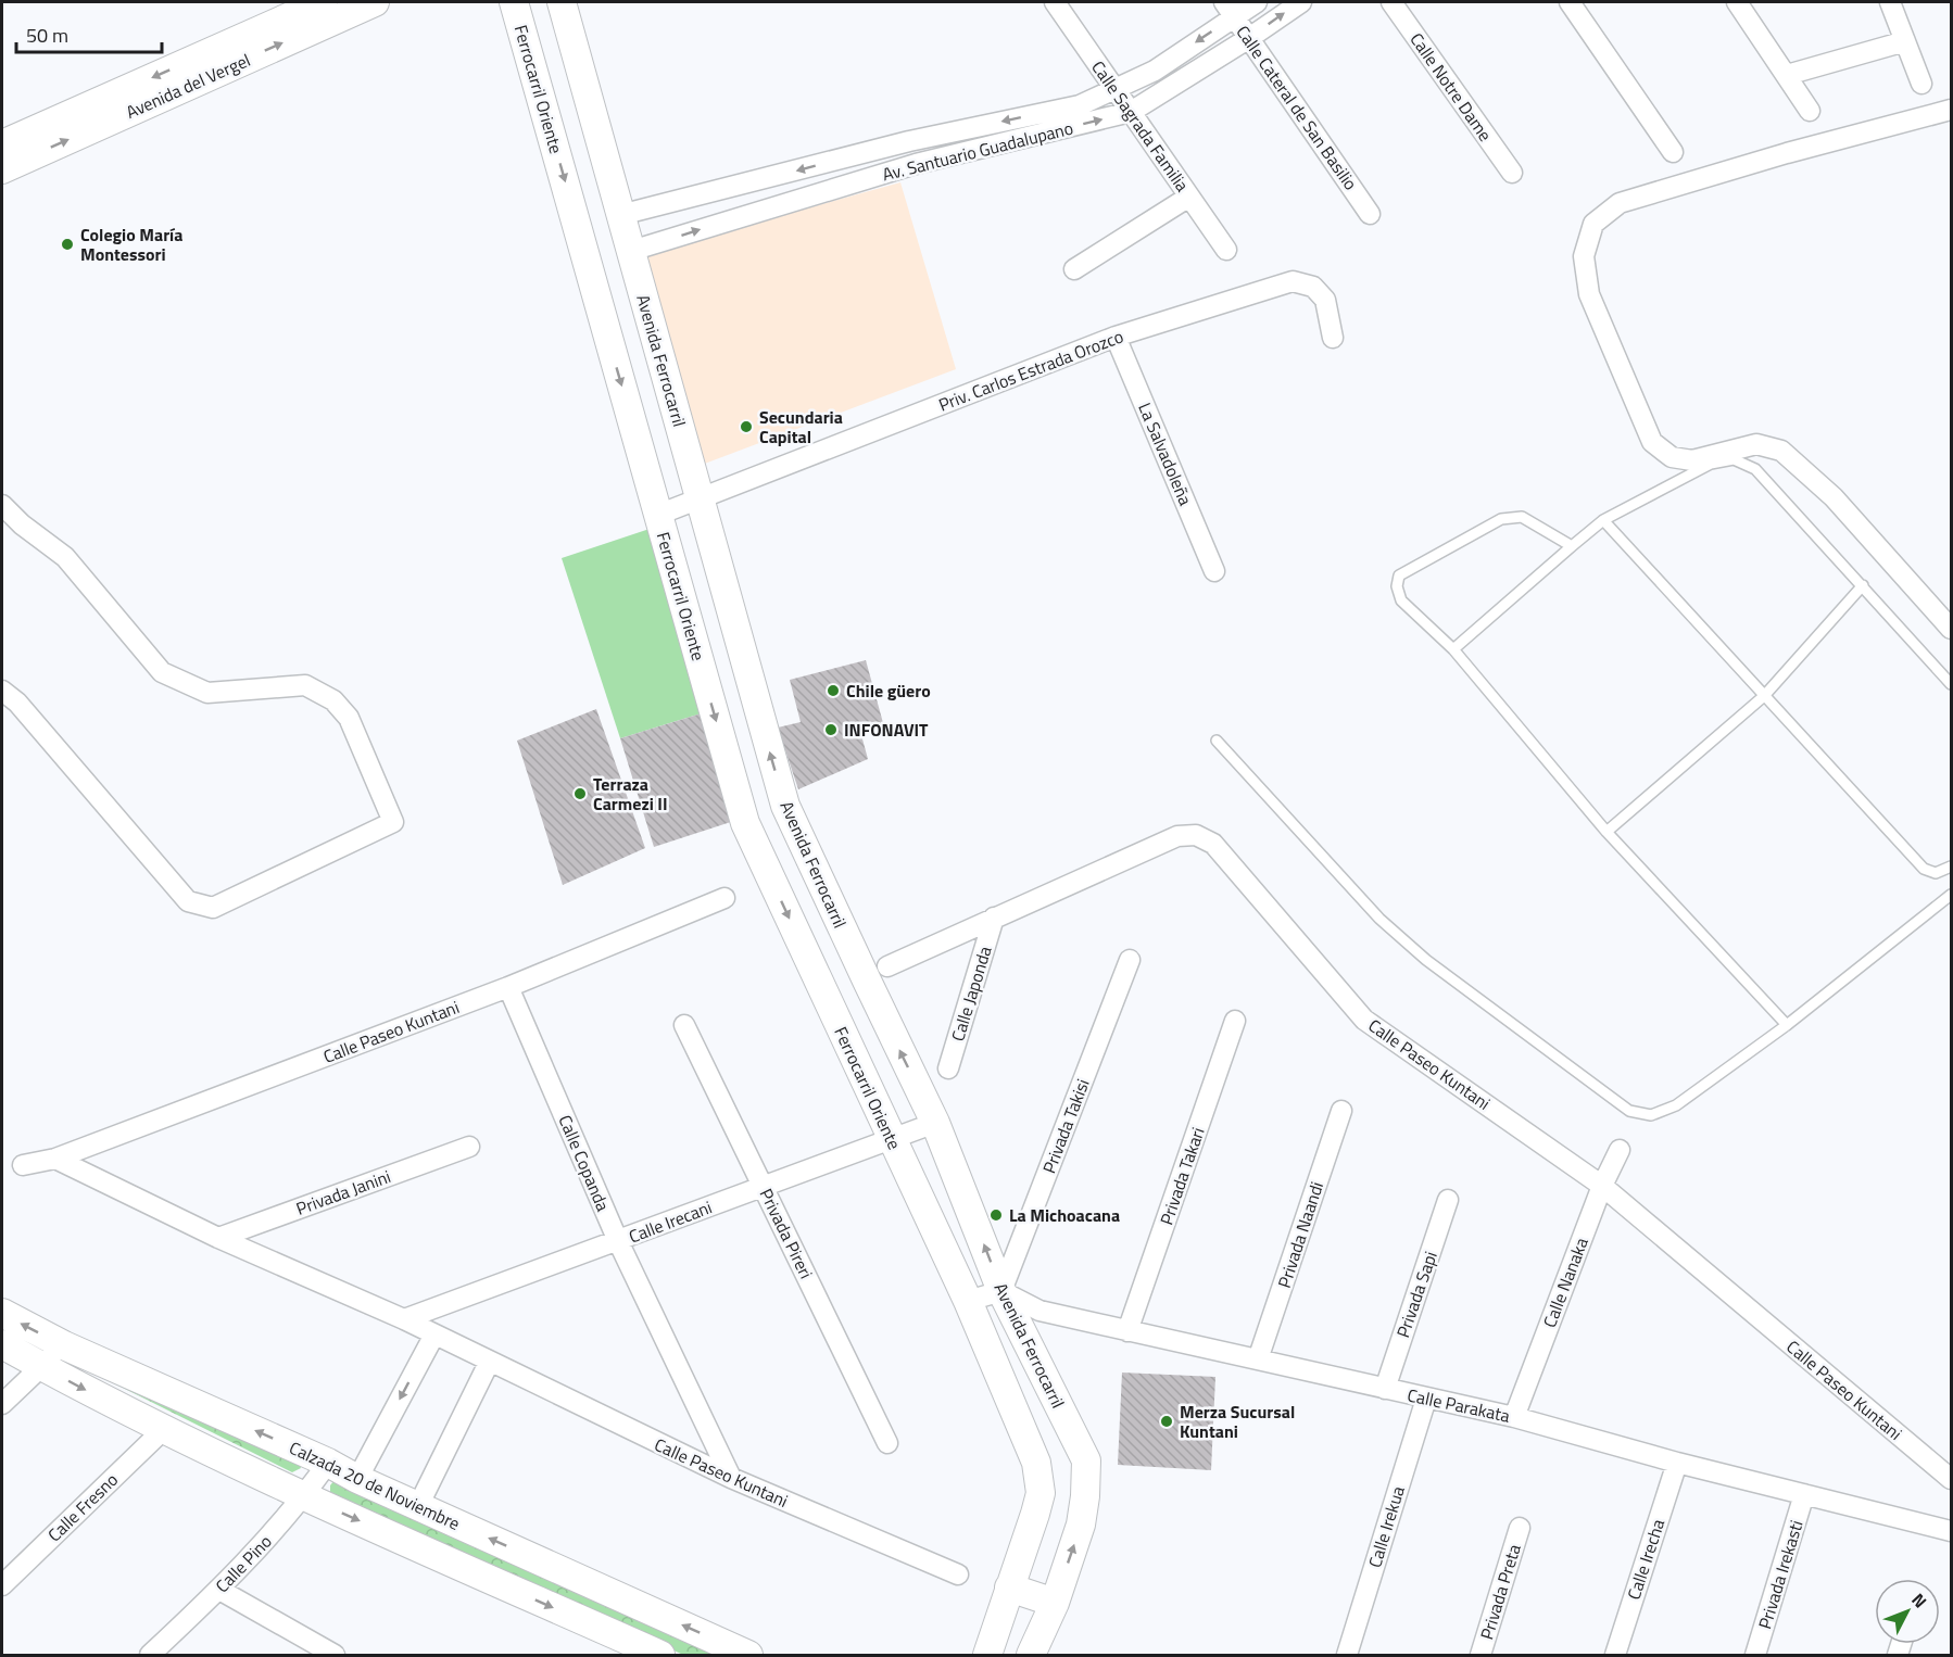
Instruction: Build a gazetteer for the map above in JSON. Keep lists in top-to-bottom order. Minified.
{"streets":{"main road":["Avenida del Vergel","Ferrocarril Oriente","Avenida Ferrocarril","Calzada 20 de Noviembre"],"street":["Calle Notre Dame","Calle Cateral de San Basilio","Calle Sagrada Familia","Av. Santuario Guadalupano","Priv. Carlos Estrada Orozco","La Salvadoleña","Calle Japonda","Calle Paseo Kuntani","Privada Takisi","Calle Copanda","Privada Takari","Privada Janini","Calle Irecani","Privada Pireri","Privada Naandi","Calle Nanaka","Privada Sapi","Calle Parakata","Calle Fresno","Calle Irekua","Calle Irecha","Calle Pino","Privada Irekasti","Privada Preta"]},"crossings":[["Ferrocarril Oriente","Avenida Ferrocarril"],["Ferrocarril Oriente","Priv. Carlos Estrada Orozco"],["Ferrocarril Oriente","Calle Irecani"],["Calle Cateral de San Basilio","Av. Santuario Guadalupano"],["Calle Sagrada Familia","Av. Santuario Guadalupano"],["Av. Santuario Guadalupano","Avenida Ferrocarril"],["Avenida Ferrocarril","Priv. Carlos Estrada Orozco"],["Avenida Ferrocarril","Privada Takisi"],["Avenida Ferrocarril","Calle Irecani"],["Avenida Ferrocarril","Calle Parakata"],["Priv. Carlos Estrada Orozco","La Salvadoleña"],["Calle Japonda","Calle Paseo Kuntani"],["Calle Paseo Kuntani","Calle Copanda"],["Calle Paseo Kuntani","Privada Janini"],["Calle Paseo Kuntani","Calle Irecani"],["Calle Paseo Kuntani","Calle Nanaka"],["Privada Takisi","Calle Parakata"],["Calle Copanda","Calle Irecani"],["Privada Takari","Calle Parakata"],["Calle Irecani","Privada Pireri"],["Privada Naandi","Calle Parakata"],["Calle Nanaka","Calle Parakata"],["Privada Sapi","Calle Parakata"],["Calle Parakata","Calle Irekua"],["Calle Parakata","Calle Irecha"],["Calle Parakata","Privada Irekasti"],["Calzada 20 de Noviembre","Calle Fresno"],["Calzada 20 de Noviembre","Calle Pino"]],"one_way":["Ferrocarril Oriente","Avenida Ferrocarril"],"places":["Colegio María Montessori","Secundaria Capital","Chile güero","INFONAVIT","Terraza Carmezi II","La Michoacana","Merza Sucursal Kuntani"],"scale_bar":"50 m","north":"top right"}
